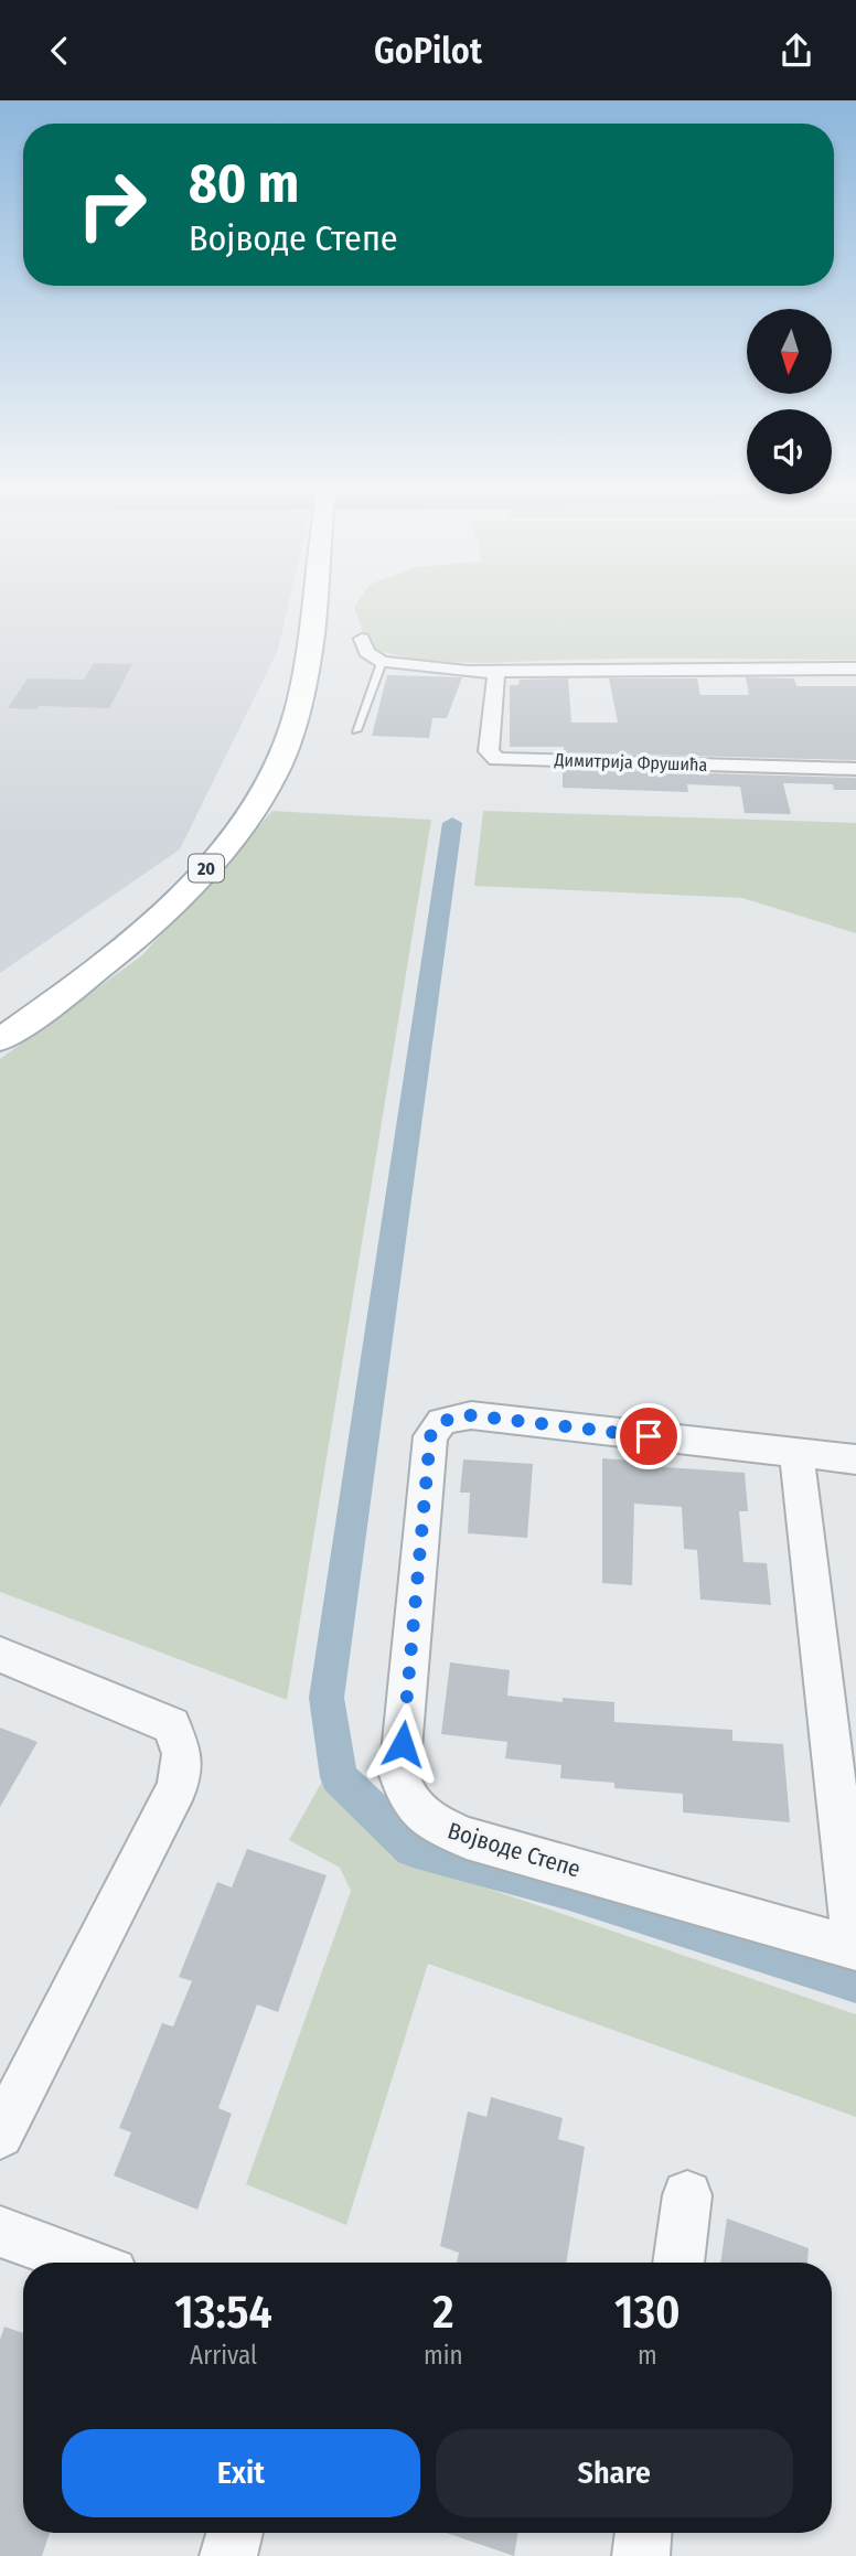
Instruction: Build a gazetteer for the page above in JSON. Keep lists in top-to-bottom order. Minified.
{"streets":{"main road":["20"],"street":["Димитрија Фрушића","Војводе Степе"]},"north":"bottom","page":{"header":"GoPilot","turn":["80 m","Војводе Степе"],"eta":["13:54","Arrival","2","min","130","m"],"buttons":["Exit","Share"]}}
